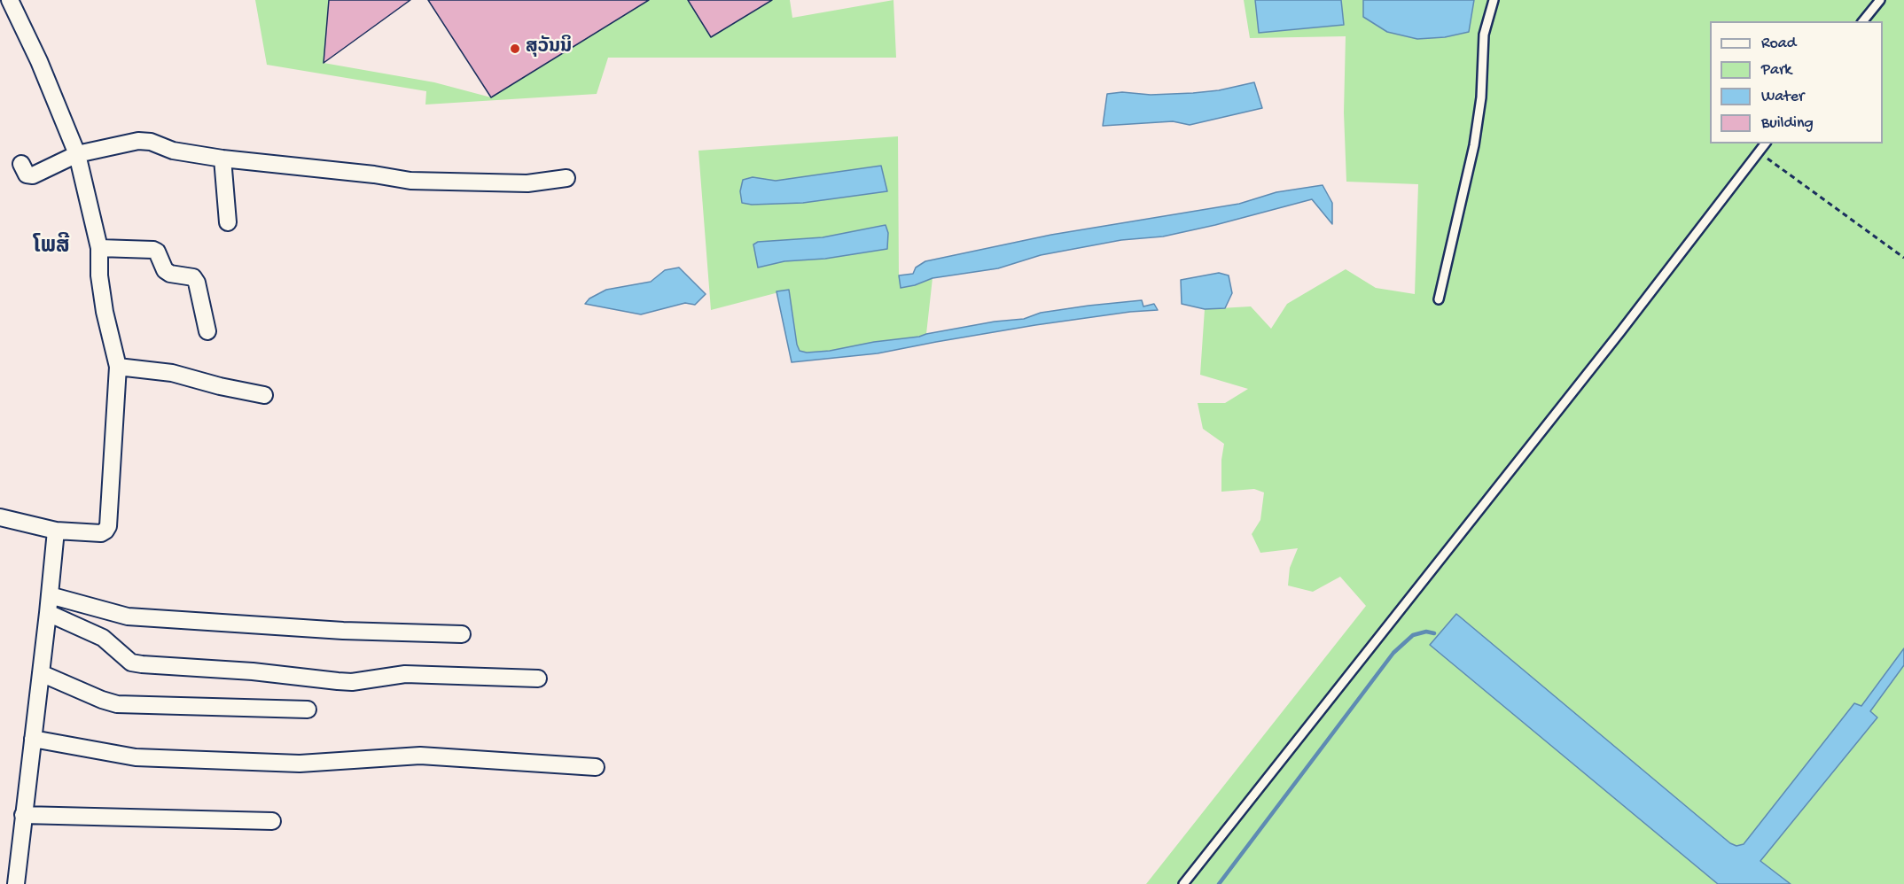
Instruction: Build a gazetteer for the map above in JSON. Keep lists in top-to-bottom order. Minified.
{"districts":["ໂພສີ"],"places":["ສຸວັນນິ"],"legend":["Road","Park","Water","Building"]}
